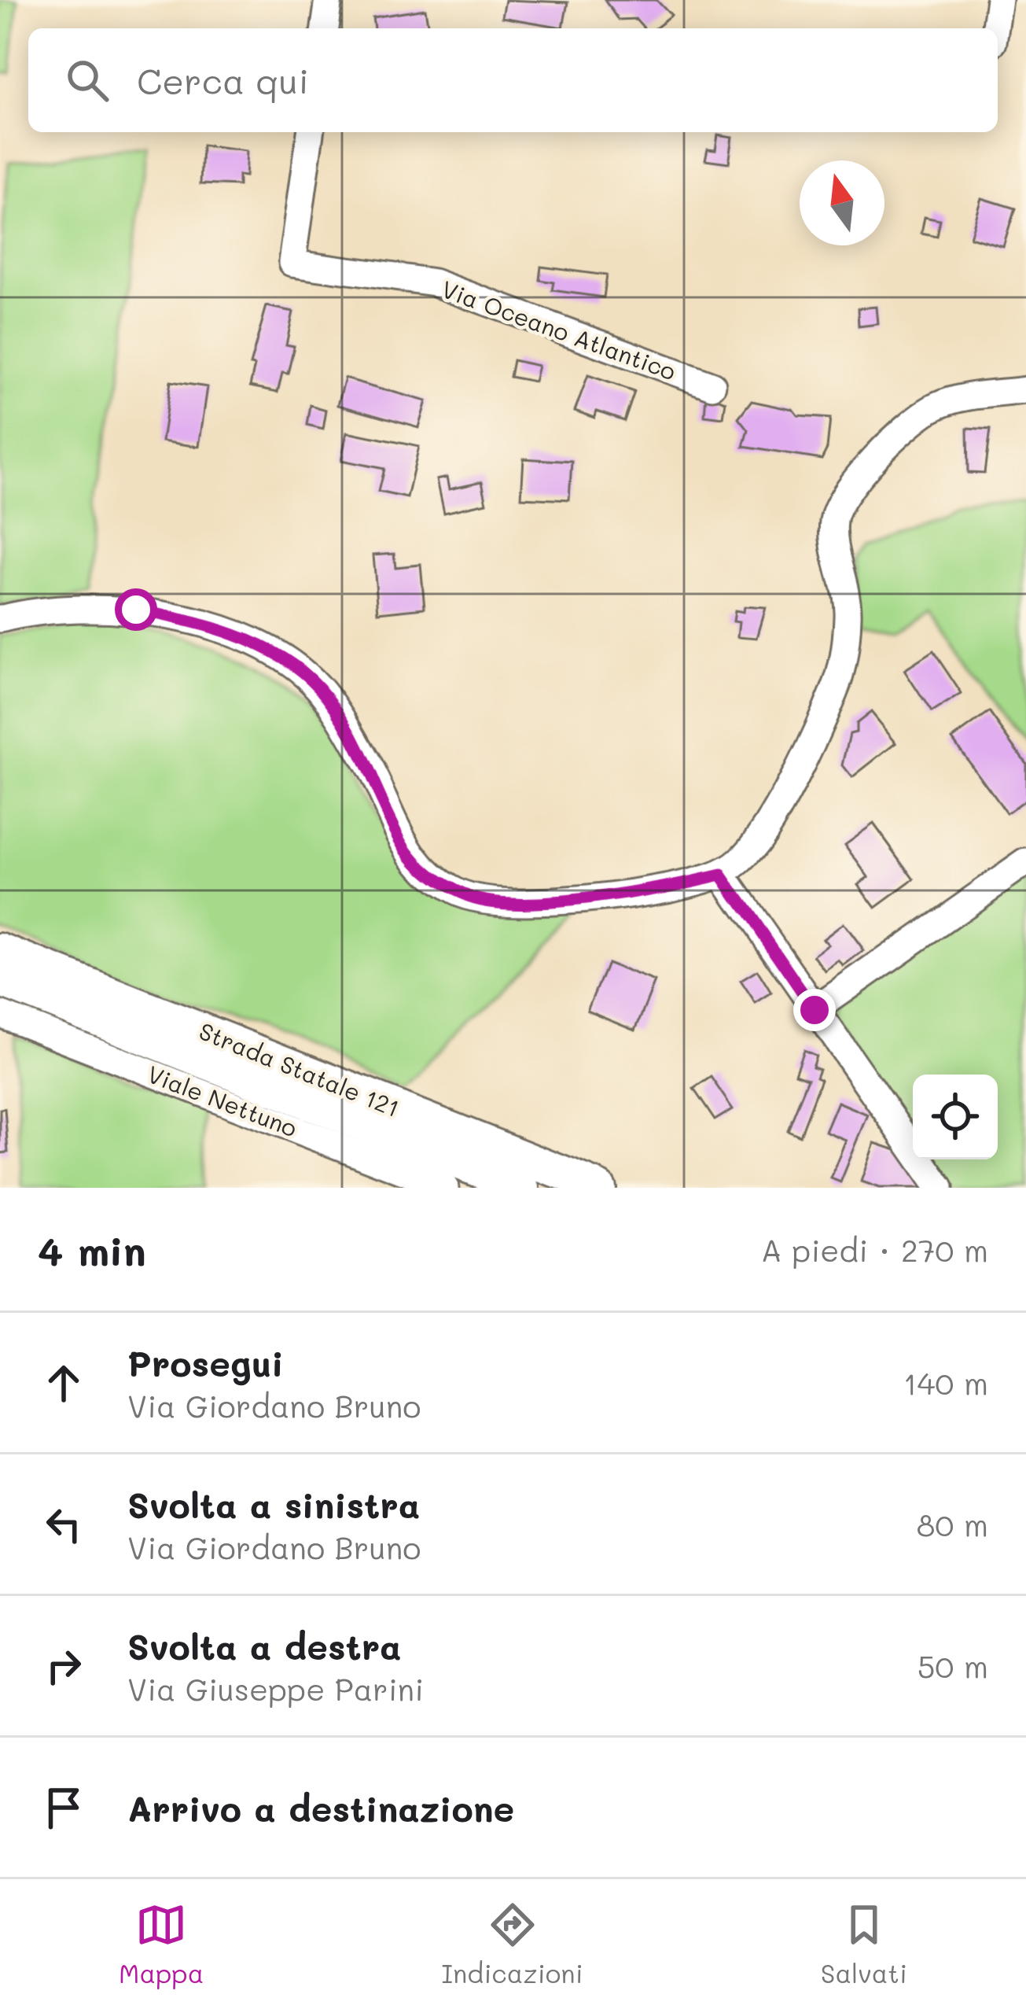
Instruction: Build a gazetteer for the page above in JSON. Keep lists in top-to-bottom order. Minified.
{"streets":{"main road":["Strada Statale 121"],"street":["Via Oceano Atlantico","Viale Nettuno"]},"north":"top","page":{"search":"Cerca qui","heading":["4 min","A piedi · 270 m"],"list":[["Prosegui","Via Giordano Bruno","140 m"],["Svolta a sinistra","Via Giordano Bruno","80 m"],["Svolta a destra","Via Giuseppe Parini","50 m"],"Arrivo a destinazione"],"nav":["Mappa","Indicazioni","Salvati"]}}
